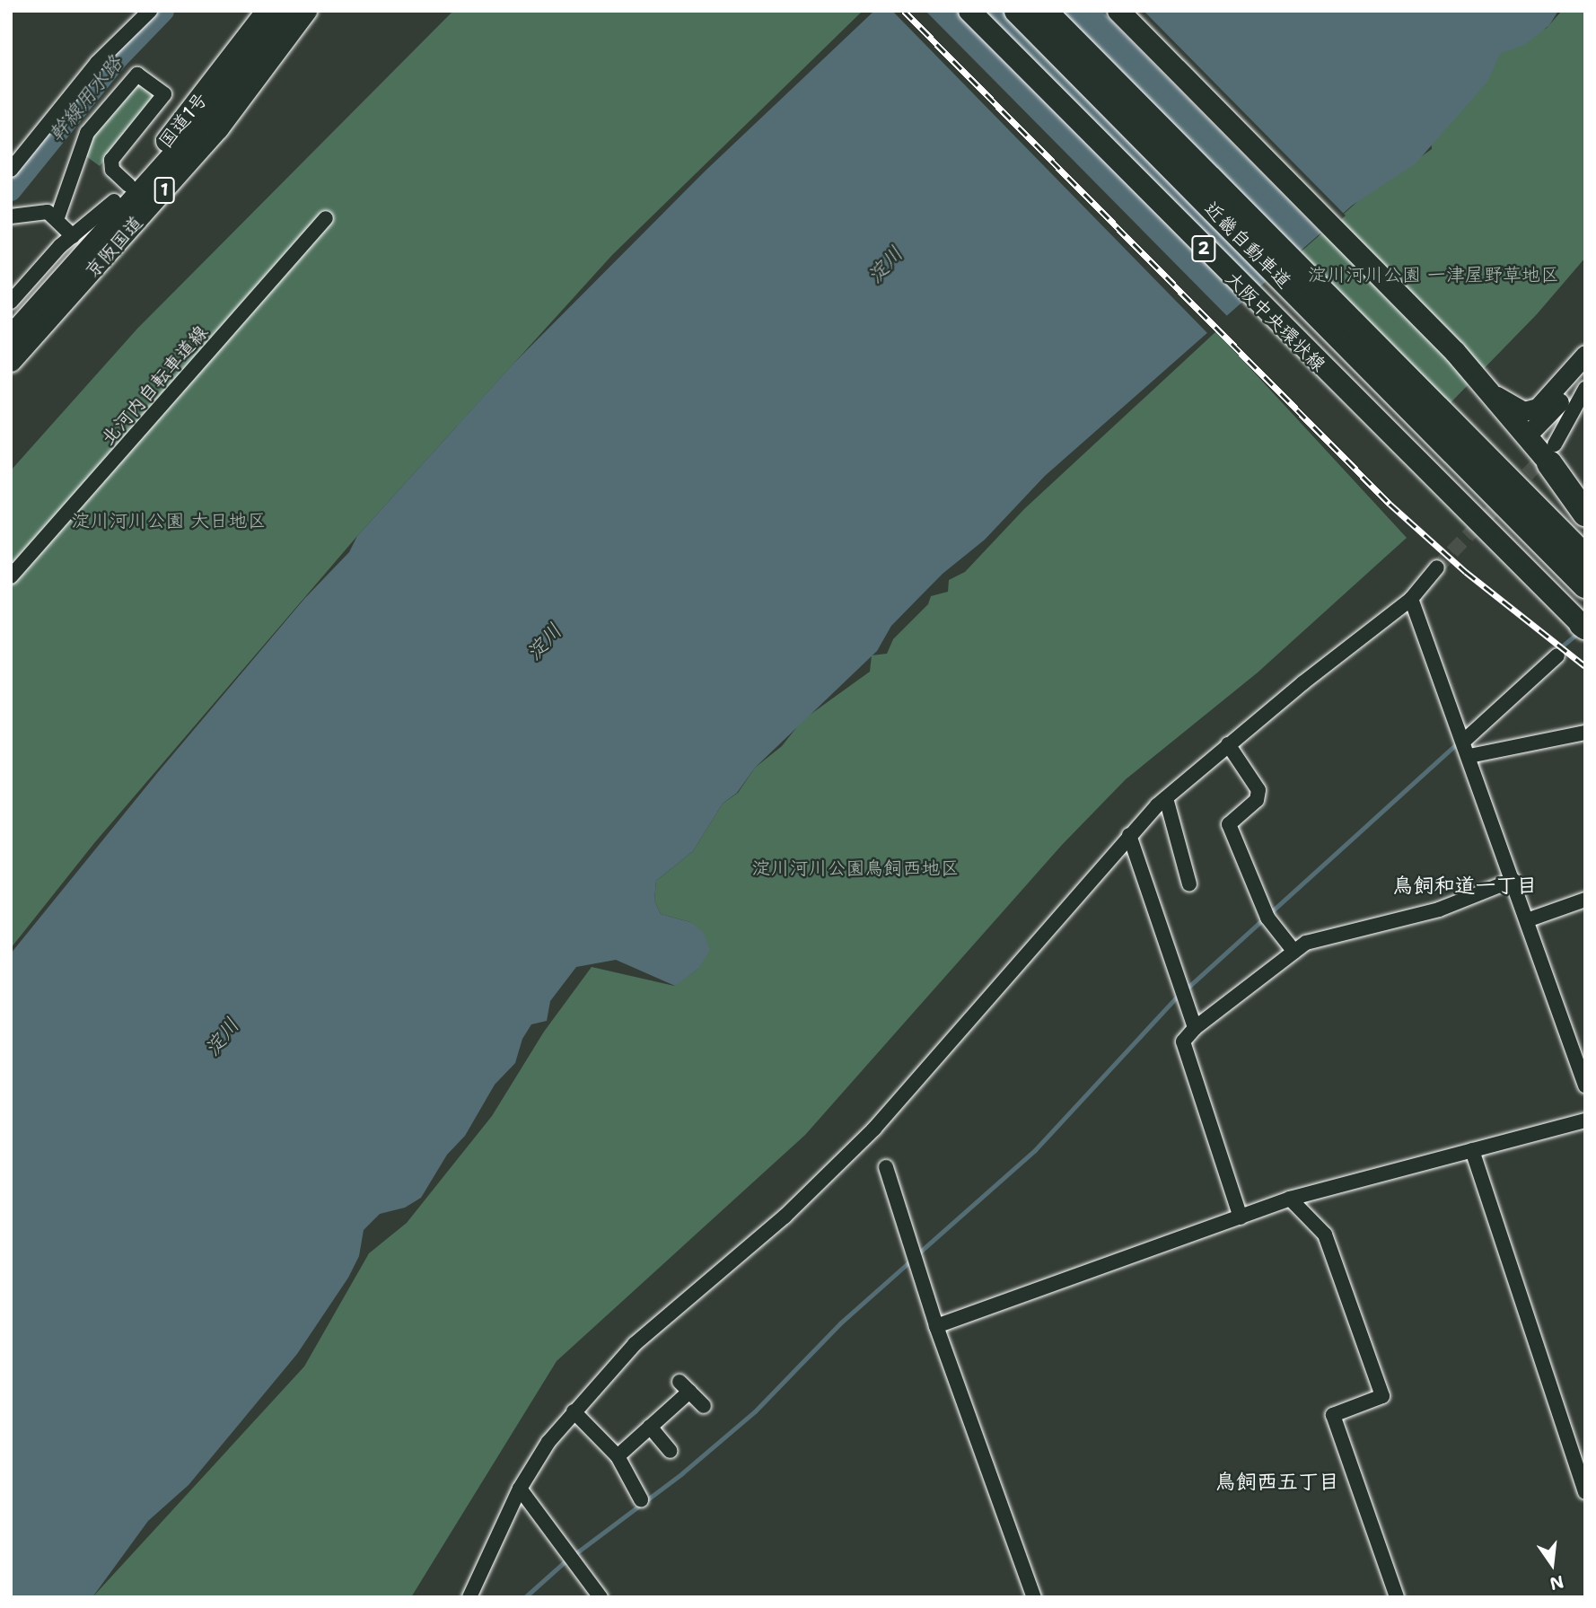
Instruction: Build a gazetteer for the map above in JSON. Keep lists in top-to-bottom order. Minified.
{"streets":{"highway":["近畿自動車道"],"main road":["国道1号","1","京阪国道","2","大阪中央環状線"],"street":["北河内自転車道線"]},"crossings":[["国道1号","1"],["1","京阪国道"]],"districts":["鳥飼和道一丁目","鳥飼西五丁目"],"water":["幹線用水路","淀川"],"parks":["淀川河川公園 一津屋野草地区","淀川河川公園 大日地区","淀川河川公園鳥飼西地区"],"north":"bottom"}
